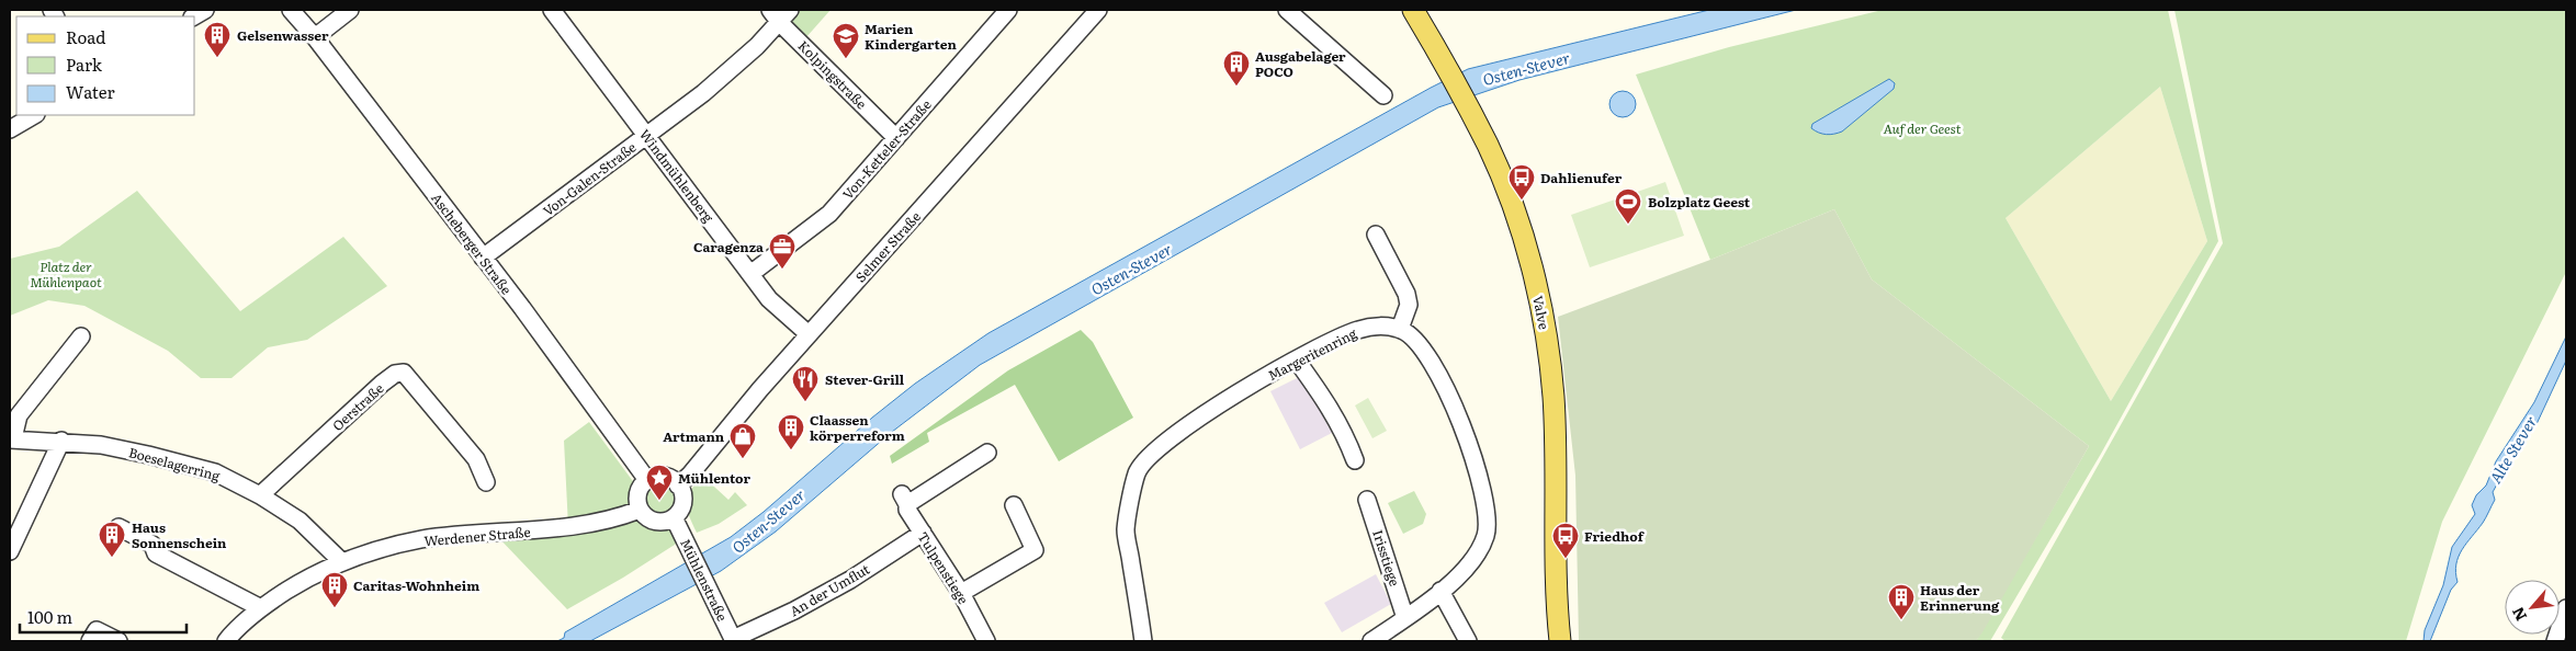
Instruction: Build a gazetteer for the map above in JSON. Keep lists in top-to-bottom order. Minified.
{"streets":{"main road":["Valve"],"street":["Kolpingstraße","Von-Ketteler-Straße","Windmühlenberg","Von-Galen-Straße","Ascheberger Straße","Selmer Straße","Margeritenring","Oerstraße","Boeselagerring","Werdener Straße","Irisstiege","Tulpenstiege","Mühlenstraße","An der Umflut"]},"crossings":[["Kolpingstraße","Von-Ketteler-Straße"],["Kolpingstraße","Von-Galen-Straße"],["Von-Ketteler-Straße","Windmühlenberg"],["Windmühlenberg","Von-Galen-Straße"],["Windmühlenberg","Selmer Straße"],["Von-Galen-Straße","Ascheberger Straße"],["Ascheberger Straße","Selmer Straße"],["Ascheberger Straße","Werdener Straße"],["Ascheberger Straße","Mühlenstraße"],["Selmer Straße","Werdener Straße"],["Selmer Straße","Mühlenstraße"],["Oerstraße","Boeselagerring"],["Boeselagerring","Werdener Straße"],["Werdener Straße","Mühlenstraße"],["Tulpenstiege","An der Umflut"],["Mühlenstraße","An der Umflut"]],"water":["Osten-Stever","Alte Stever"],"parks":["Auf der Geest","Platz der Mühlenpaot"],"places":{"building":["Gelsenwasser","Ausgabelager POCO","Claassen körperreform","Haus Sonnenschein","Caritas-Wohnheim","Haus der Erinnerung"],"school or university":["Marien Kindergarten"],"bus stop":["Dahlienufer","Friedhof"],"sports":["Bolzplatz Geest"],"office":["Caragenza"],"restaurant":["Stever-Grill"],"shop":["Artmann"],"place":["Mühlentor"]},"legend":["Road","Park","Water"],"scale_bar":"100 m","north":"bottom left"}
